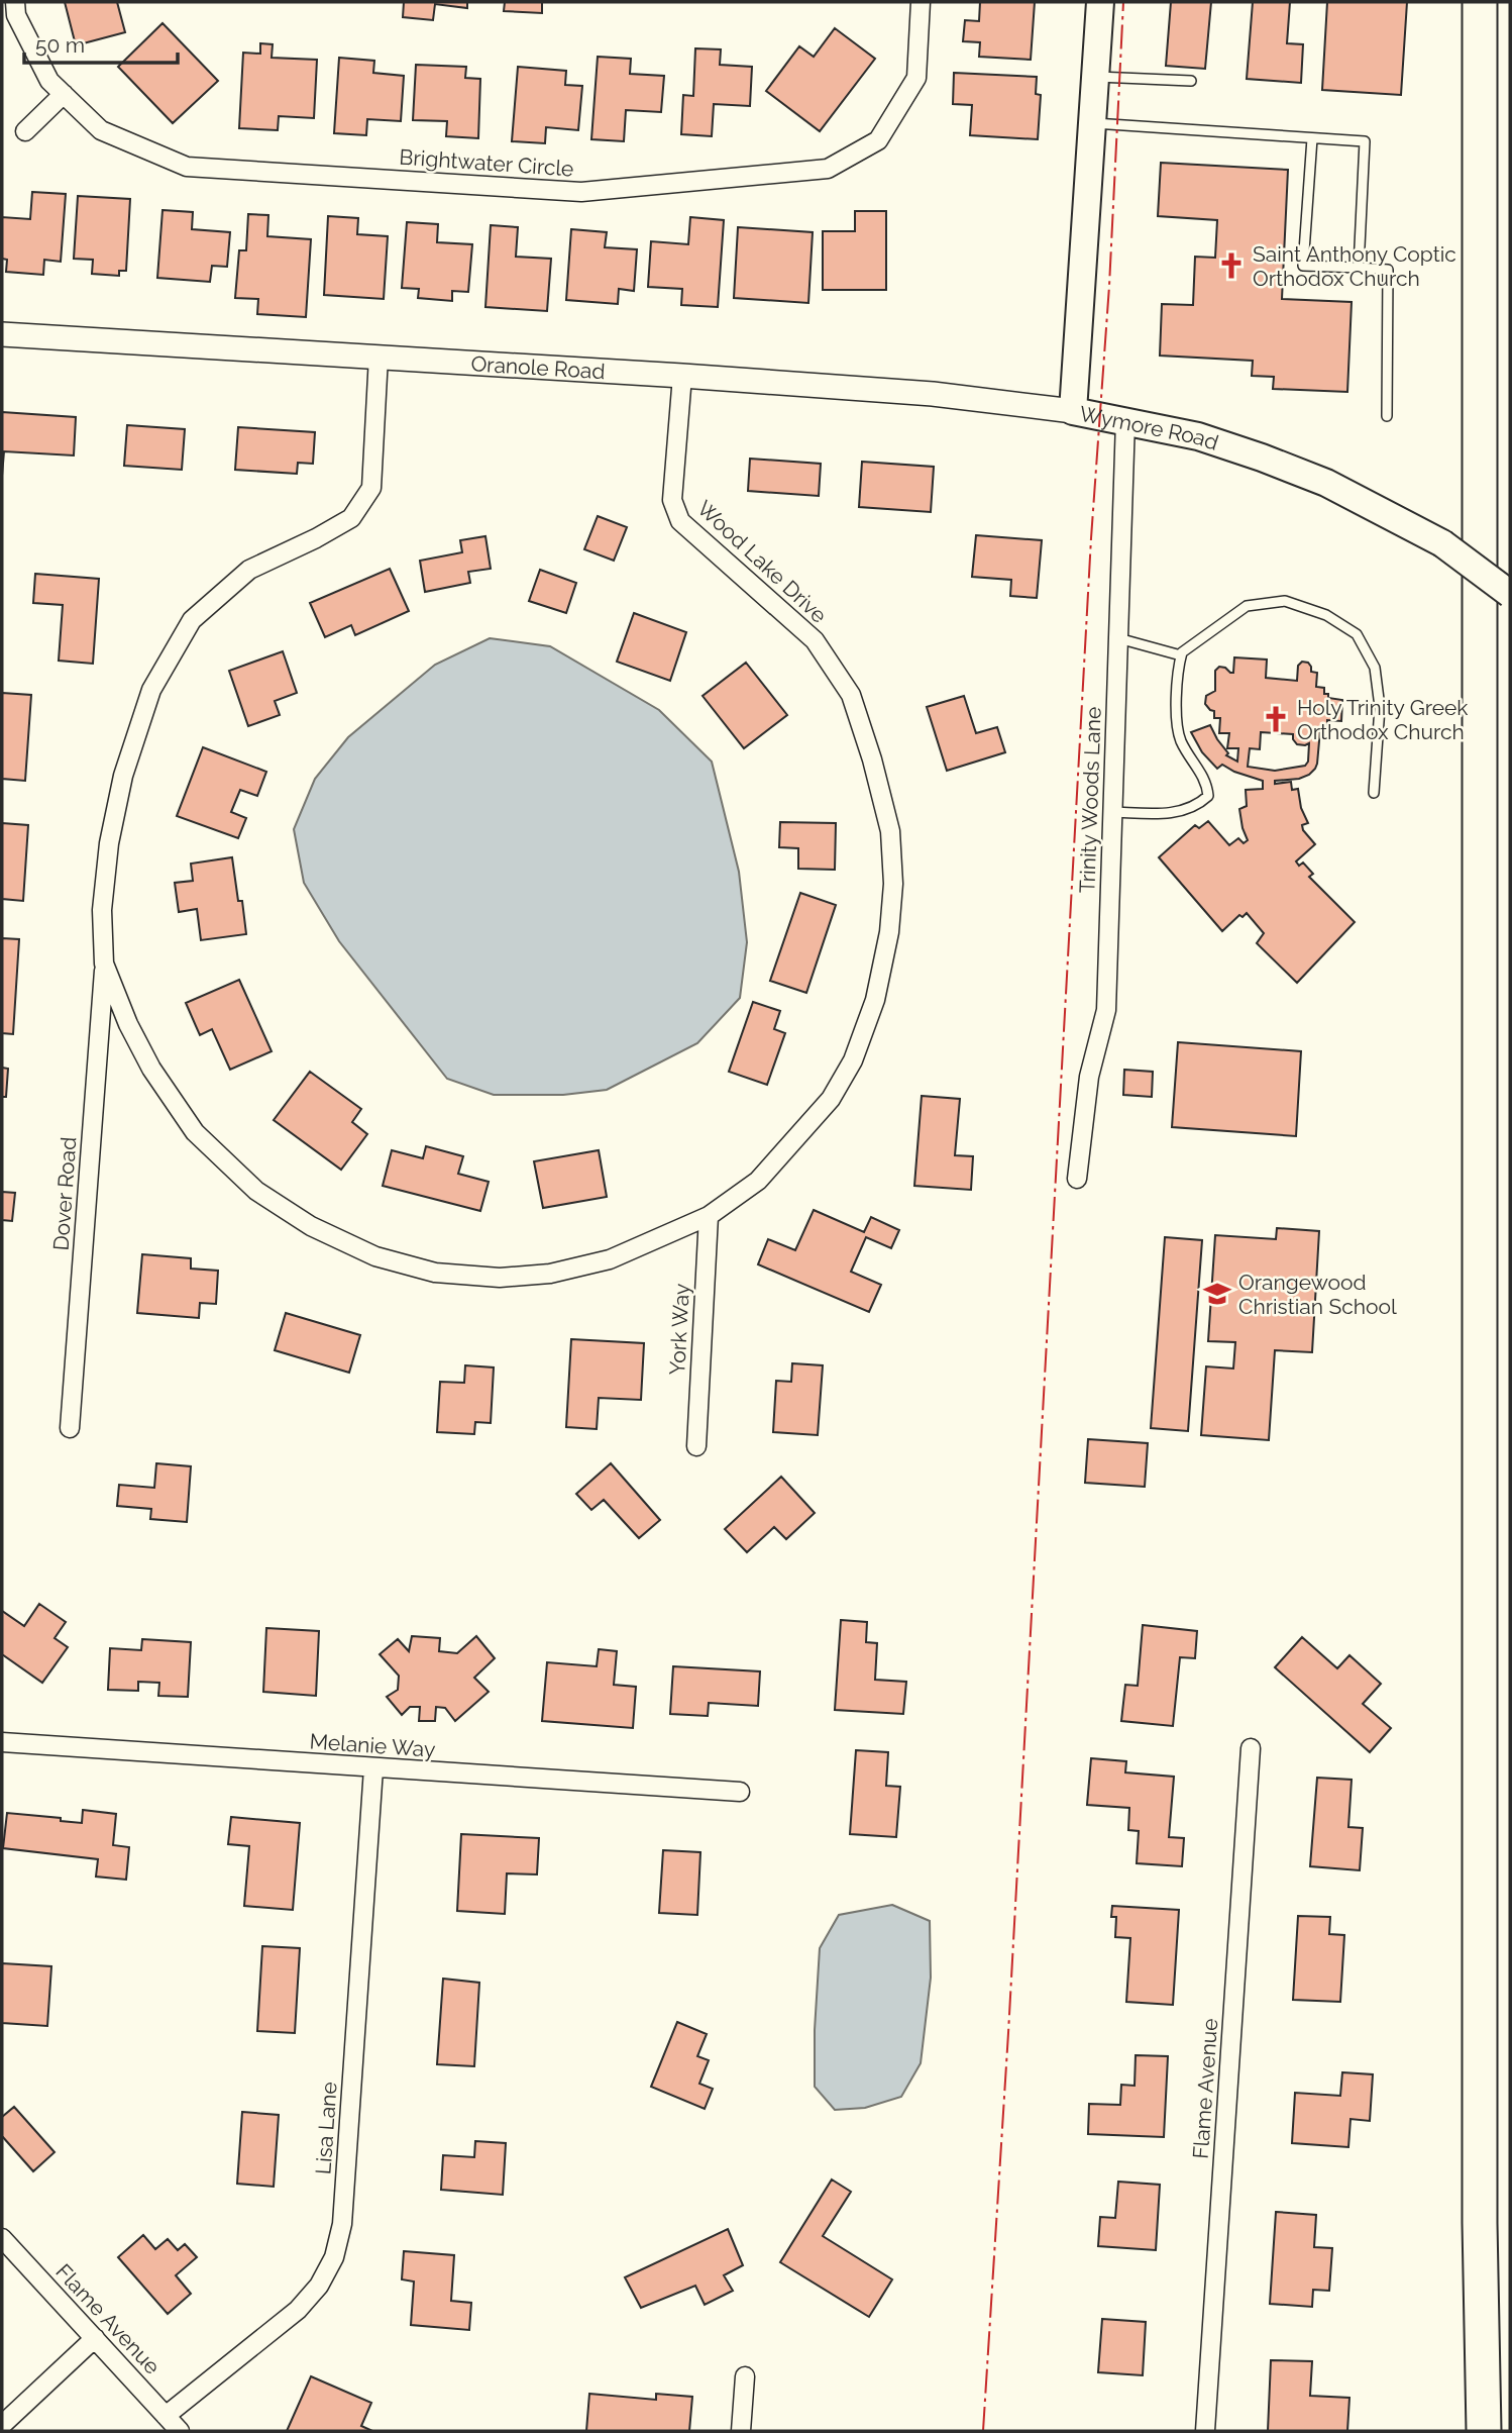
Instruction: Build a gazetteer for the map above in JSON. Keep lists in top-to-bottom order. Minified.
{"streets":{"main road":["Wymore Road"],"street":["Brightwater Circle","Oranole Road","Wood Lake Drive","Trinity Woods Lane","Dover Road","York Way","Melanie Way","Flame Avenue","Lisa Lane"]},"crossings":[["Oranole Road","Wymore Road"],["Oranole Road","Wood Lake Drive"],["Wymore Road","Trinity Woods Lane"],["Wood Lake Drive","Dover Road"],["Wood Lake Drive","York Way"],["Melanie Way","Lisa Lane"],["Flame Avenue","Lisa Lane"]],"places":{"church":["Saint Anthony Coptic Orthodox Church","Holy Trinity Greek Orthodox Church"],"school or university":["Orangewood Christian School"]},"scale_bar":"50 m"}
